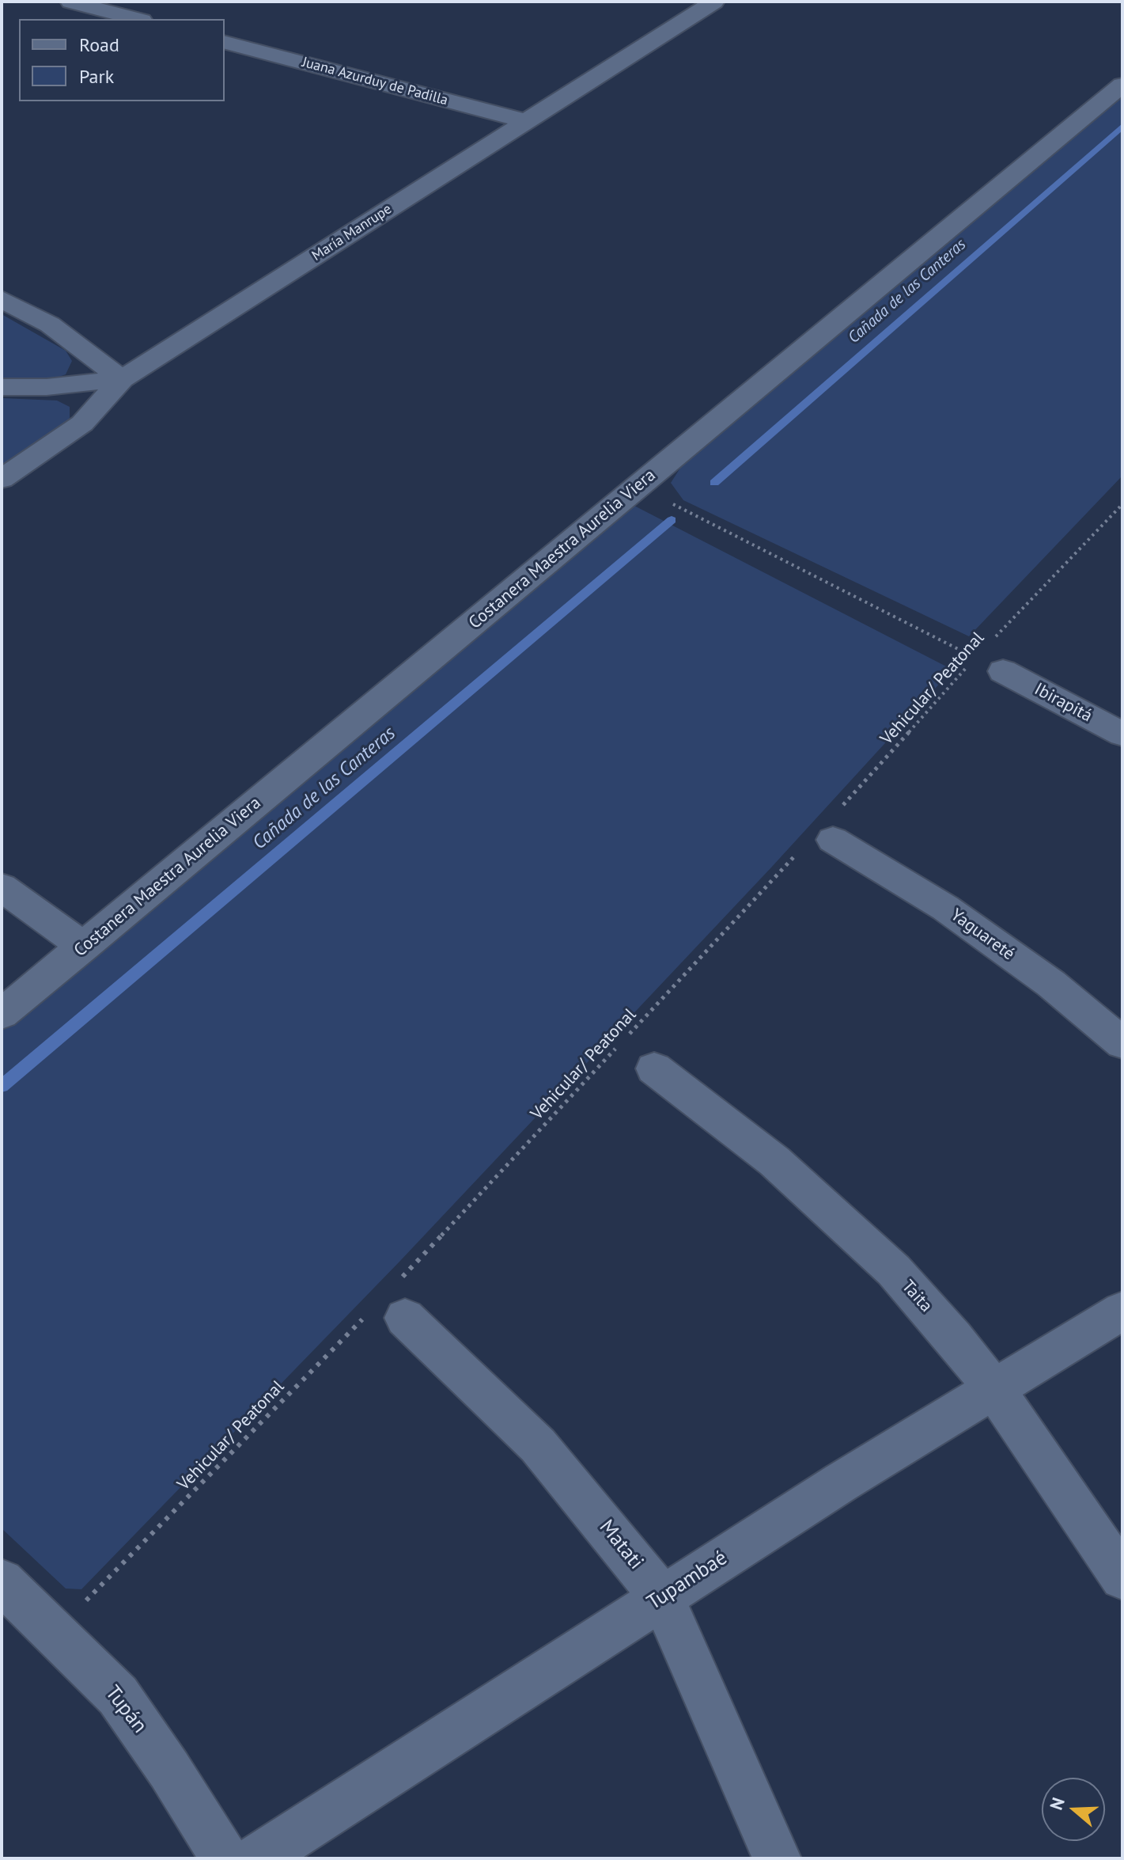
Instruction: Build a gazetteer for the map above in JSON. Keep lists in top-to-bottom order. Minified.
{"streets":{"street":["Juana Azurduy de Padilla","María Manrupe","Costanera Maestra Aurelia Viera","Ibirapitá","Yaguareté","Taita","Matati","Tupambaé","Tupán"],"path":["Vehicular/ Peatonal"]},"crossings":[["Juana Azurduy de Padilla","María Manrupe"],["Costanera Maestra Aurelia Viera","Vehicular/ Peatonal"],["Vehicular/ Peatonal","Yaguareté"],["Vehicular/ Peatonal","Matati"],["Vehicular/ Peatonal","Tupán"],["Taita","Tupambaé"],["Matati","Tupambaé"]],"water":["Cañada de las Canteras"],"legend":["Road","Park"],"north":"left"}
